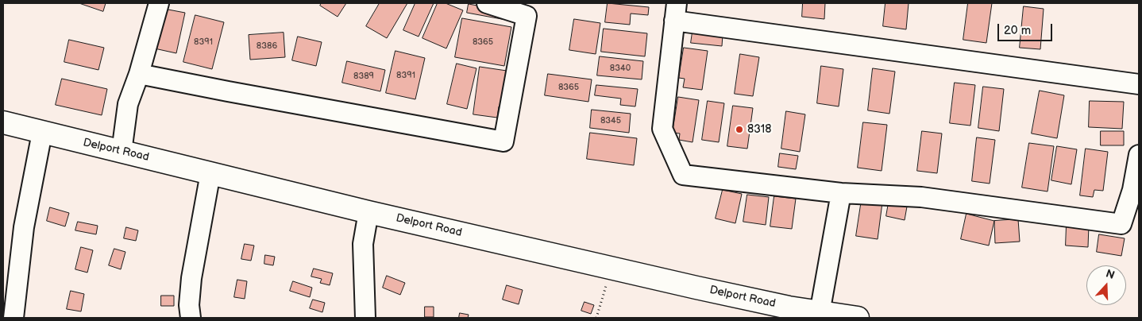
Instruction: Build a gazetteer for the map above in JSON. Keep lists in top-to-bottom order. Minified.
{"streets":{"main road":["Delport Road"]},"places":["8318"],"house_numbers":["8391","8365","8386","8340","8391","8389","8365","8345"],"scale_bar":"20 m","north":"top"}
